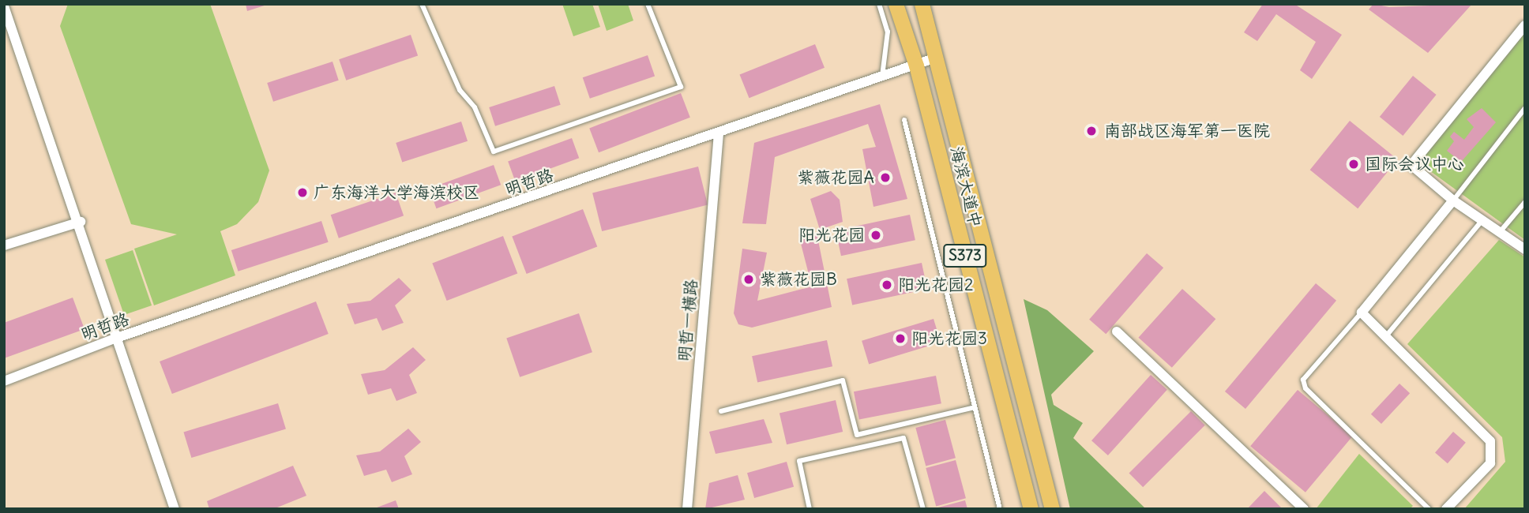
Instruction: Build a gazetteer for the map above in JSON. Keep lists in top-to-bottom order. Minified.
{"streets":{"main road":["海滨大道中","S373"],"street":["明哲路","明哲一横路"]},"crossings":[["明哲路","海滨大道中"],["明哲路","明哲一横路"]],"places":["南部战区海军第一医院","国际会议中心","紫薇花园A","广东海洋大学海滨校区","阳光花园","紫薇花园B","阳光花园2","阳光花园3"]}
